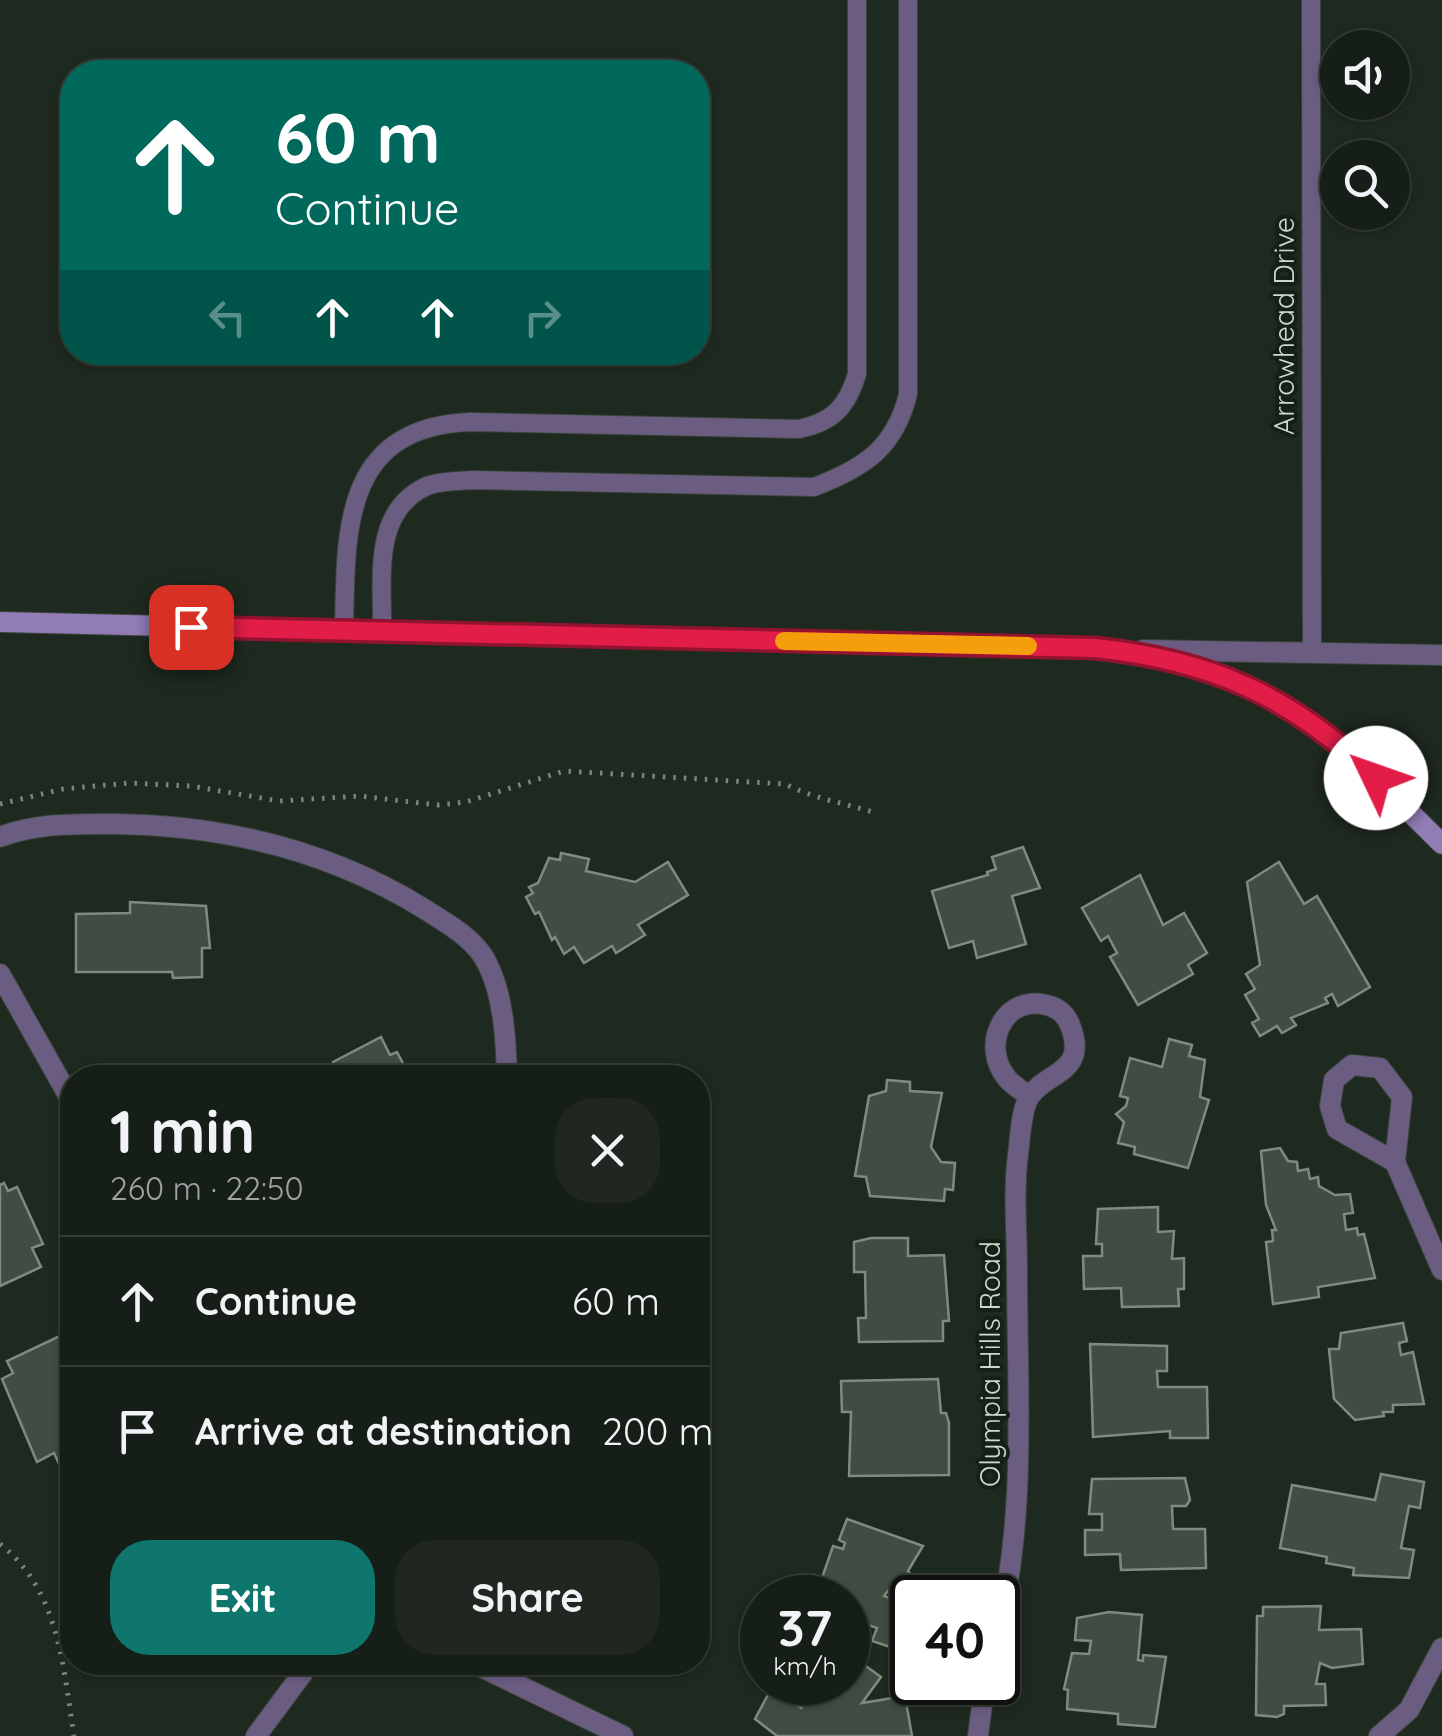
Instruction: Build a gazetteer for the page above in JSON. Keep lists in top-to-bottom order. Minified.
{"streets":{"street":["Olympia Hills Road"],"lane":["Arrowhead Drive"]},"page":{"turn":["60 m","Continue"],"heading":["1 min","260 m · 22:50"],"list":[{"name":"Continue","value":"60 m"},{"name":"Arrive at destination","value":"200 m"}],"buttons":["Exit","Share"],"speed":"37 km/h","limit":"40"}}
